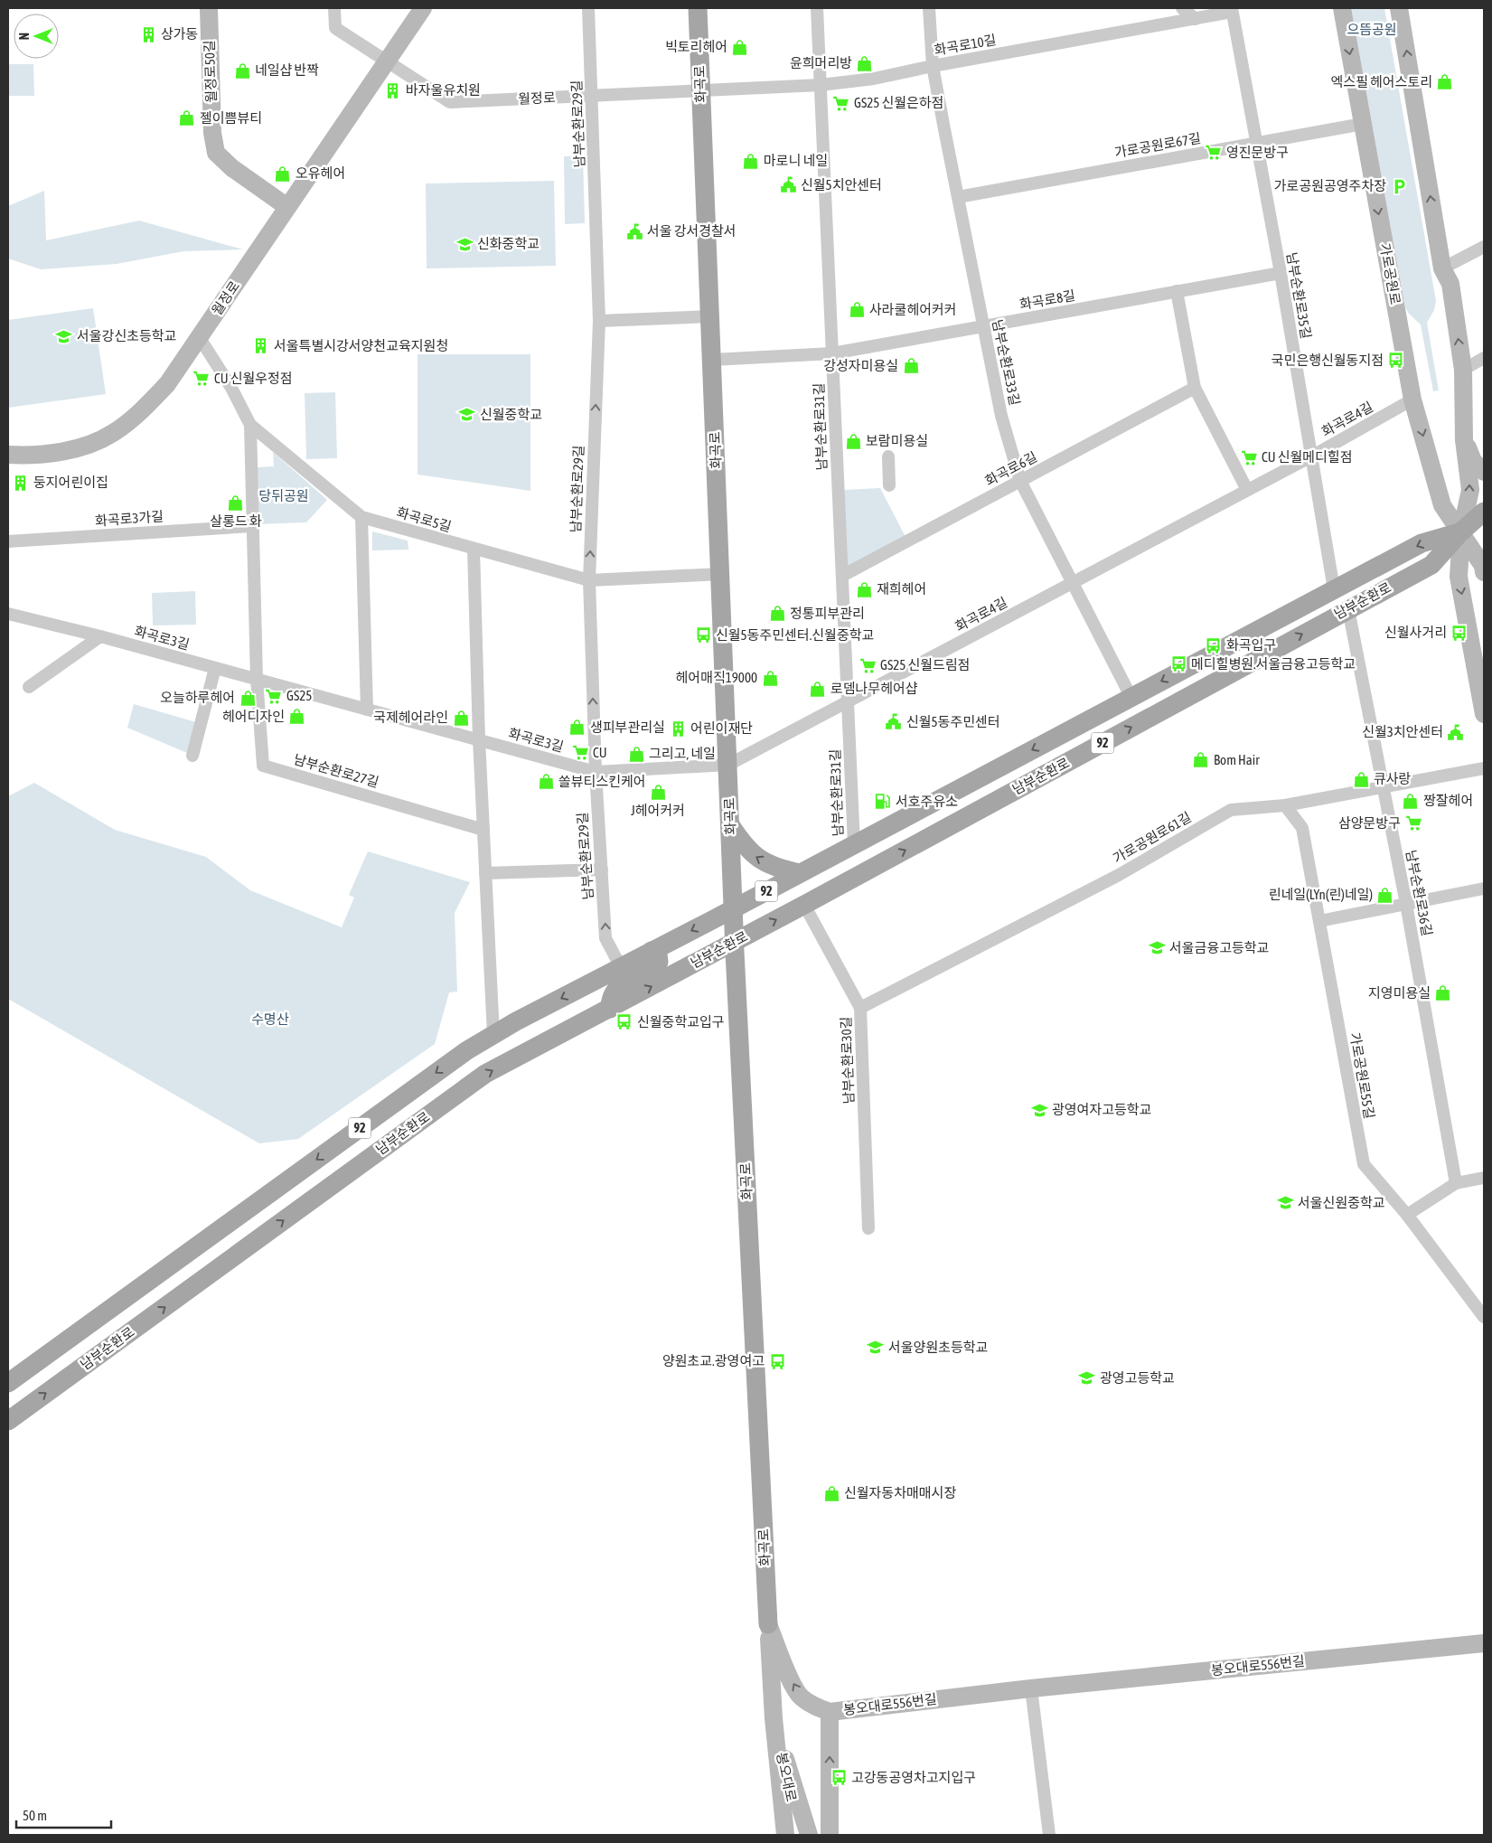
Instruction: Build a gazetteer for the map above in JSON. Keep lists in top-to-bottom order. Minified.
{"streets":{"main road":["화곡로","남부순환로","92"],"street":["화곡로10길","월정로50길","월정로","남부순환로29길","가로공원로67길","가로공원로","남부순환로35길","화곡로8길","남부순환로33길","화곡로4길","남부순환로31길","화곡로6길","화곡로3가길","화곡로5길","화곡로3길","남부순환로27길","가로공원로61길","남부순환로36길","남부순환로30길","가로공원로55길","봉오대로556번길","봉오대로"]},"crossings":[["화곡로10길","화곡로"],["화곡로10길","월정로"],["화곡로10길","남부순환로35길"],["화곡로10길","남부순환로33길"],["화곡로10길","남부순환로31길"],["월정로50길","월정로"],["화곡로","월정로"],["화곡로","화곡로8길"],["화곡로","화곡로4길"],["화곡로","화곡로5길"],["화곡로","남부순환로"],["화곡로","화곡로3길"],["화곡로","봉오대로"],["월정로","남부순환로29길"],["월정로","화곡로5길"],["남부순환로29길","화곡로5길"],["남부순환로29길","남부순환로"],["남부순환로29길","화곡로3길"],["가로공원로67길","가로공원로"],["가로공원로67길","남부순환로35길"],["가로공원로67길","남부순환로33길"],["가로공원로","화곡로4길"],["가로공원로","남부순환로"],["남부순환로35길","화곡로8길"],["남부순환로35길","화곡로4길"],["남부순환로35길","남부순환로"],["화곡로8길","남부순환로33길"],["화곡로8길","남부순환로31길"],["남부순환로33길","화곡로4길"],["남부순환로33길","화곡로6길"],["남부순환로33길","남부순환로"],["화곡로4길","남부순환로31길"],["화곡로4길","화곡로3길"],["남부순환로31길","화곡로6길"],["남부순환로31길","남부순환로"],["남부순환로","남부순환로36길"],["남부순환로","남부순환로30길"],["화곡로3길","남부순환로27길"],["가로공원로61길","남부순환로36길"],["가로공원로61길","남부순환로30길"],["가로공원로61길","가로공원로55길"]],"one_way":["남부순환로29길"],"parks":["으뜸공원","당뒤공원","수명산"],"places":{"building":["상가동","바자울유치원","서울특별시강서양천교육지원청","둥지어린이집","어린이재단"],"shop":["빅토리헤어","윤희머리방","네일샵 반짝","엑스필 헤어스토리","젤이쁨뷰티","마로니 네일","오유헤어","사라쿨헤어커커","강성자미용실","보람미용실","살롱드 화","재희헤어","정통피부관리","헤어매직19000","로뎀나무헤어샵","오늘하루헤어","헤어디자인","국제헤어라인","생피부관리실","그리고, 네일","Bom Hair","큐사랑","쏠뷰티스킨케어","J헤어커커","짱잘헤어","린네일(LYn(린)네일)","지영미용실","신월자동차매매시장"],"supermarket":["GS25 신월은하점","영진문방구","CU 신월우정점","CU 신월메디힐점","GS25 신월드림점","GS25","CU","삼양문방구"],"public building":["신월5치안센터","서울 강서경찰서","신월5동주민센터","신월3치안센터"],"parking":["가로공원공영주차장"],"school or university":["신화중학교","서울강신초등학교","신월중학교","서울금융고등학교","광영여자고등학교","서울신원중학교","서울양원초등학교","광영고등학교"],"bus stop":["국민은행신월동지점","신월사거리","신월5동주민센터.신월중학교","화곡입구","메디힐병원.서울금융고등학교","신월중학교입구","양원초교.광영여고","고강동공영차고지입구"],"fuel station":["서호주유소"]},"scale_bar":"50 m","north":"left"}
